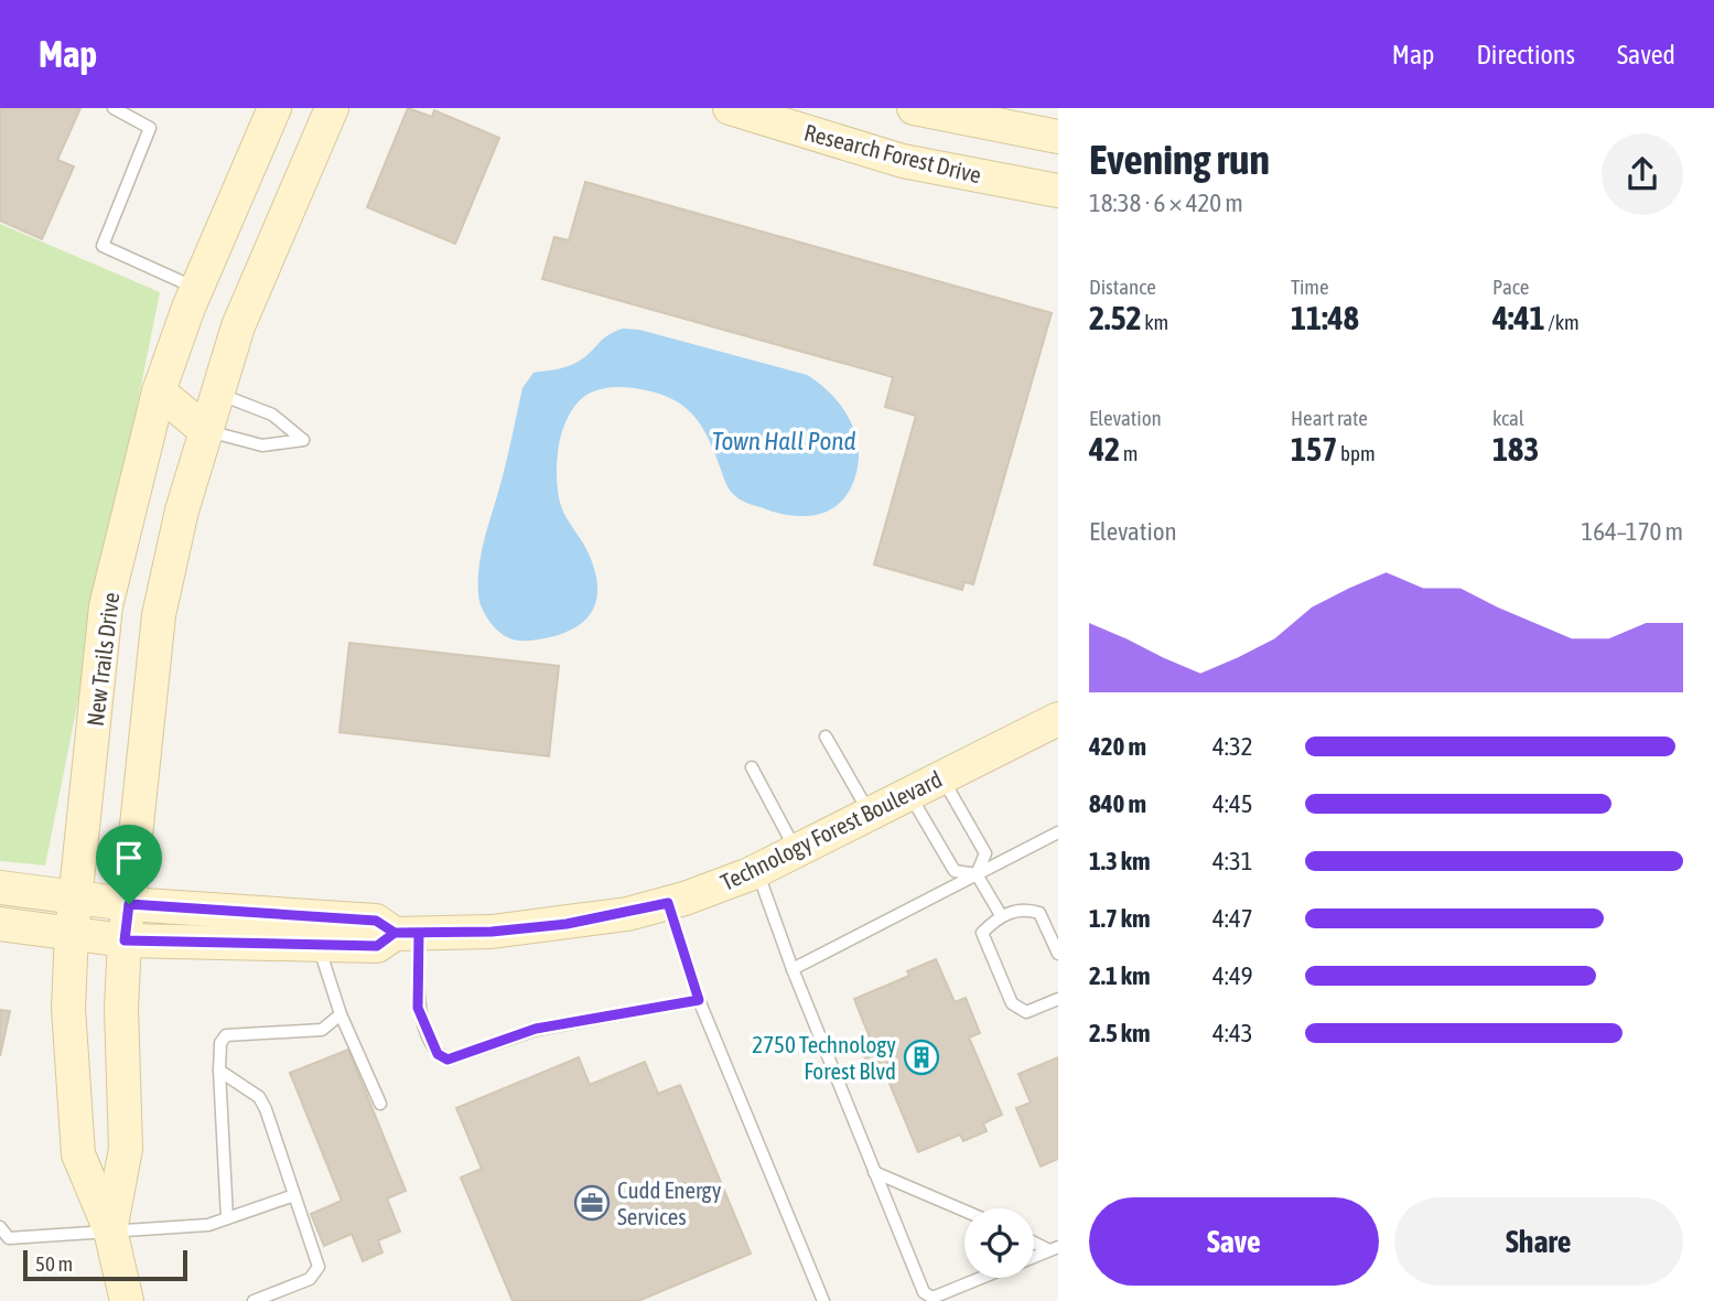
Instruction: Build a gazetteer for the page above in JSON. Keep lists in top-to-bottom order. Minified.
{"streets":{"street":["Research Forest Drive","New Trails Drive","Technology Forest Boulevard"]},"crossings":[["New Trails Drive","Technology Forest Boulevard"]],"water":["Town Hall Pond"],"places":{"building":["2750 Technology Forest Blvd"],"office":["Cudd Energy Services"]},"scale_bar":"50 m","page":{"header":"Map","nav":["Map","Directions","Saved"],"heading":["Evening run","18:38 · 6 × 420 m"],"stats":[["Distance","2.52 km"],["Time","11:48"],["Pace","4:41 /km"],["Elevation","42 m"],["Heart rate","157 bpm"],["kcal","183"]],"chart":["Elevation","164–170 m"],"list":[{"name":"420 m","note":"4:32"},{"name":"840 m","note":"4:45"},{"name":"1.3 km","note":"4:31"},{"name":"1.7 km","note":"4:47"},{"name":"2.1 km","note":"4:49"},{"name":"2.5 km","note":"4:43"}],"buttons":["Save","Share"],"scale":"50 m"}}
